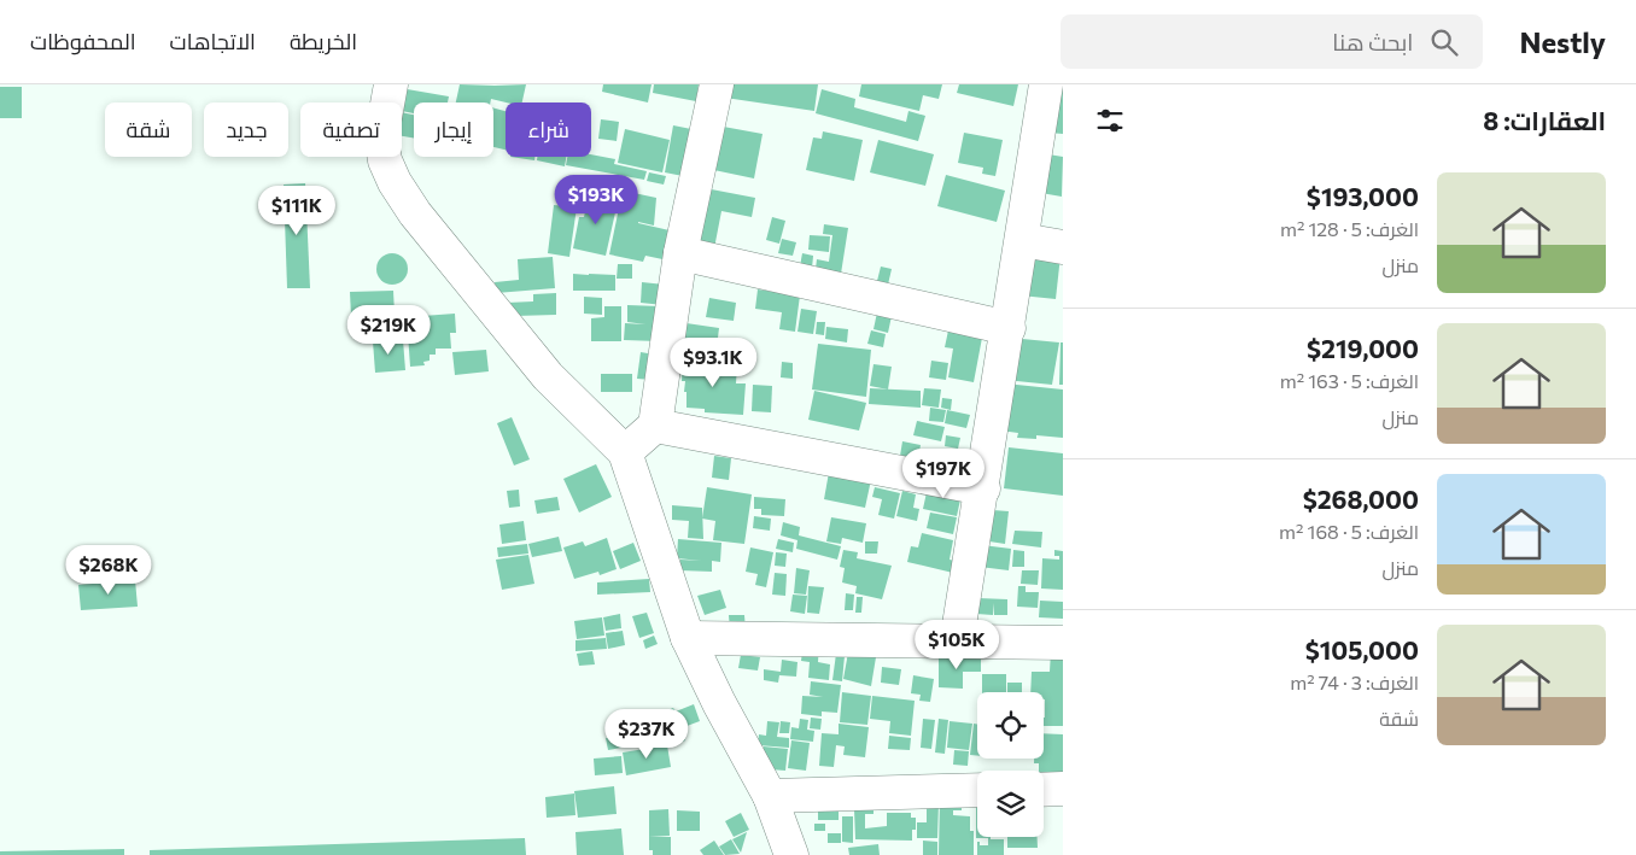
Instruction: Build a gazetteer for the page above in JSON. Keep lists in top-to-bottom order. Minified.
{"page":{"header":"Nestly","search":"ابحث هنا","nav":["الخريطة","الاتجاهات","المحفوظات"],"heading":"العقارات: 8","chip":["شراء","إيجار","تصفية","جديد","شقة"],"list":[{"name":"$193,000","note":"الغرف: 5 · 128 m² · منزل"},{"name":"$219,000","note":"الغرف: 5 · 163 m² · منزل"},{"name":"$268,000","note":"الغرف: 5 · 168 m² · منزل"},{"name":"$105,000","note":"الغرف: 3 · 74 m² · شقة"}],"price":["$193K","$111K","$219K","$93.1K","$197K","$268K","$105K","$237K"]}}
